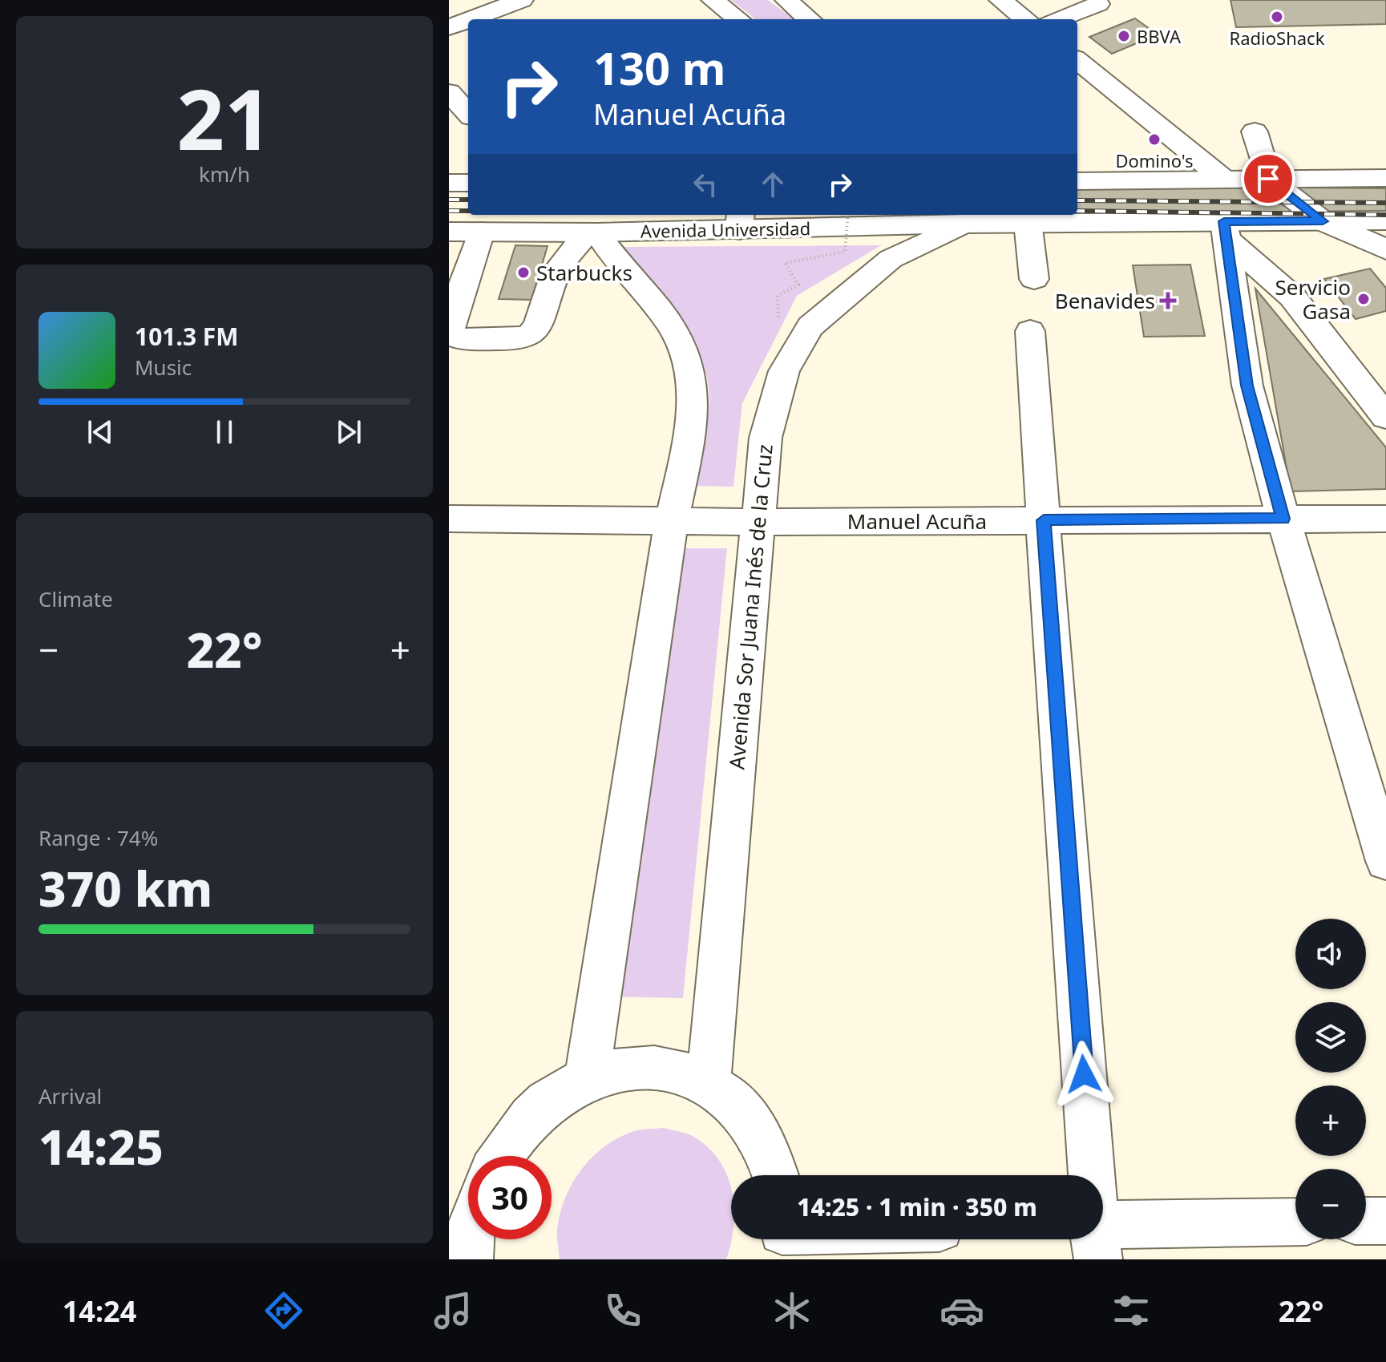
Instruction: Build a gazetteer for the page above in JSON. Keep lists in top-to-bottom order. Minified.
{"streets":{"main road":["Avenida Universidad","Manuel Acuña","Avenida Sor Juana Inés de la Cruz"]},"crossings":[["Avenida Universidad","Avenida Sor Juana Inés de la Cruz"],["Manuel Acuña","Avenida Sor Juana Inés de la Cruz"]],"places":{"other":["RadioShack","BBVA","Domino's","Starbucks","Servicio Gasa"],"health":["Benavides"]},"page":{"tile":[["21","km/h"],"Climate",["Range · 74%","370 km"],["Arrival","14:25"]],"turn":["130 m","Manuel Acuña"],"song":["101.3 FM","Music"],"heat":["−","22°","+"],"map_buttons":["+","−"],"limit":"30","trip":"14:25 · 1 min · 350 m","tabs":["14:24","22°"]}}
